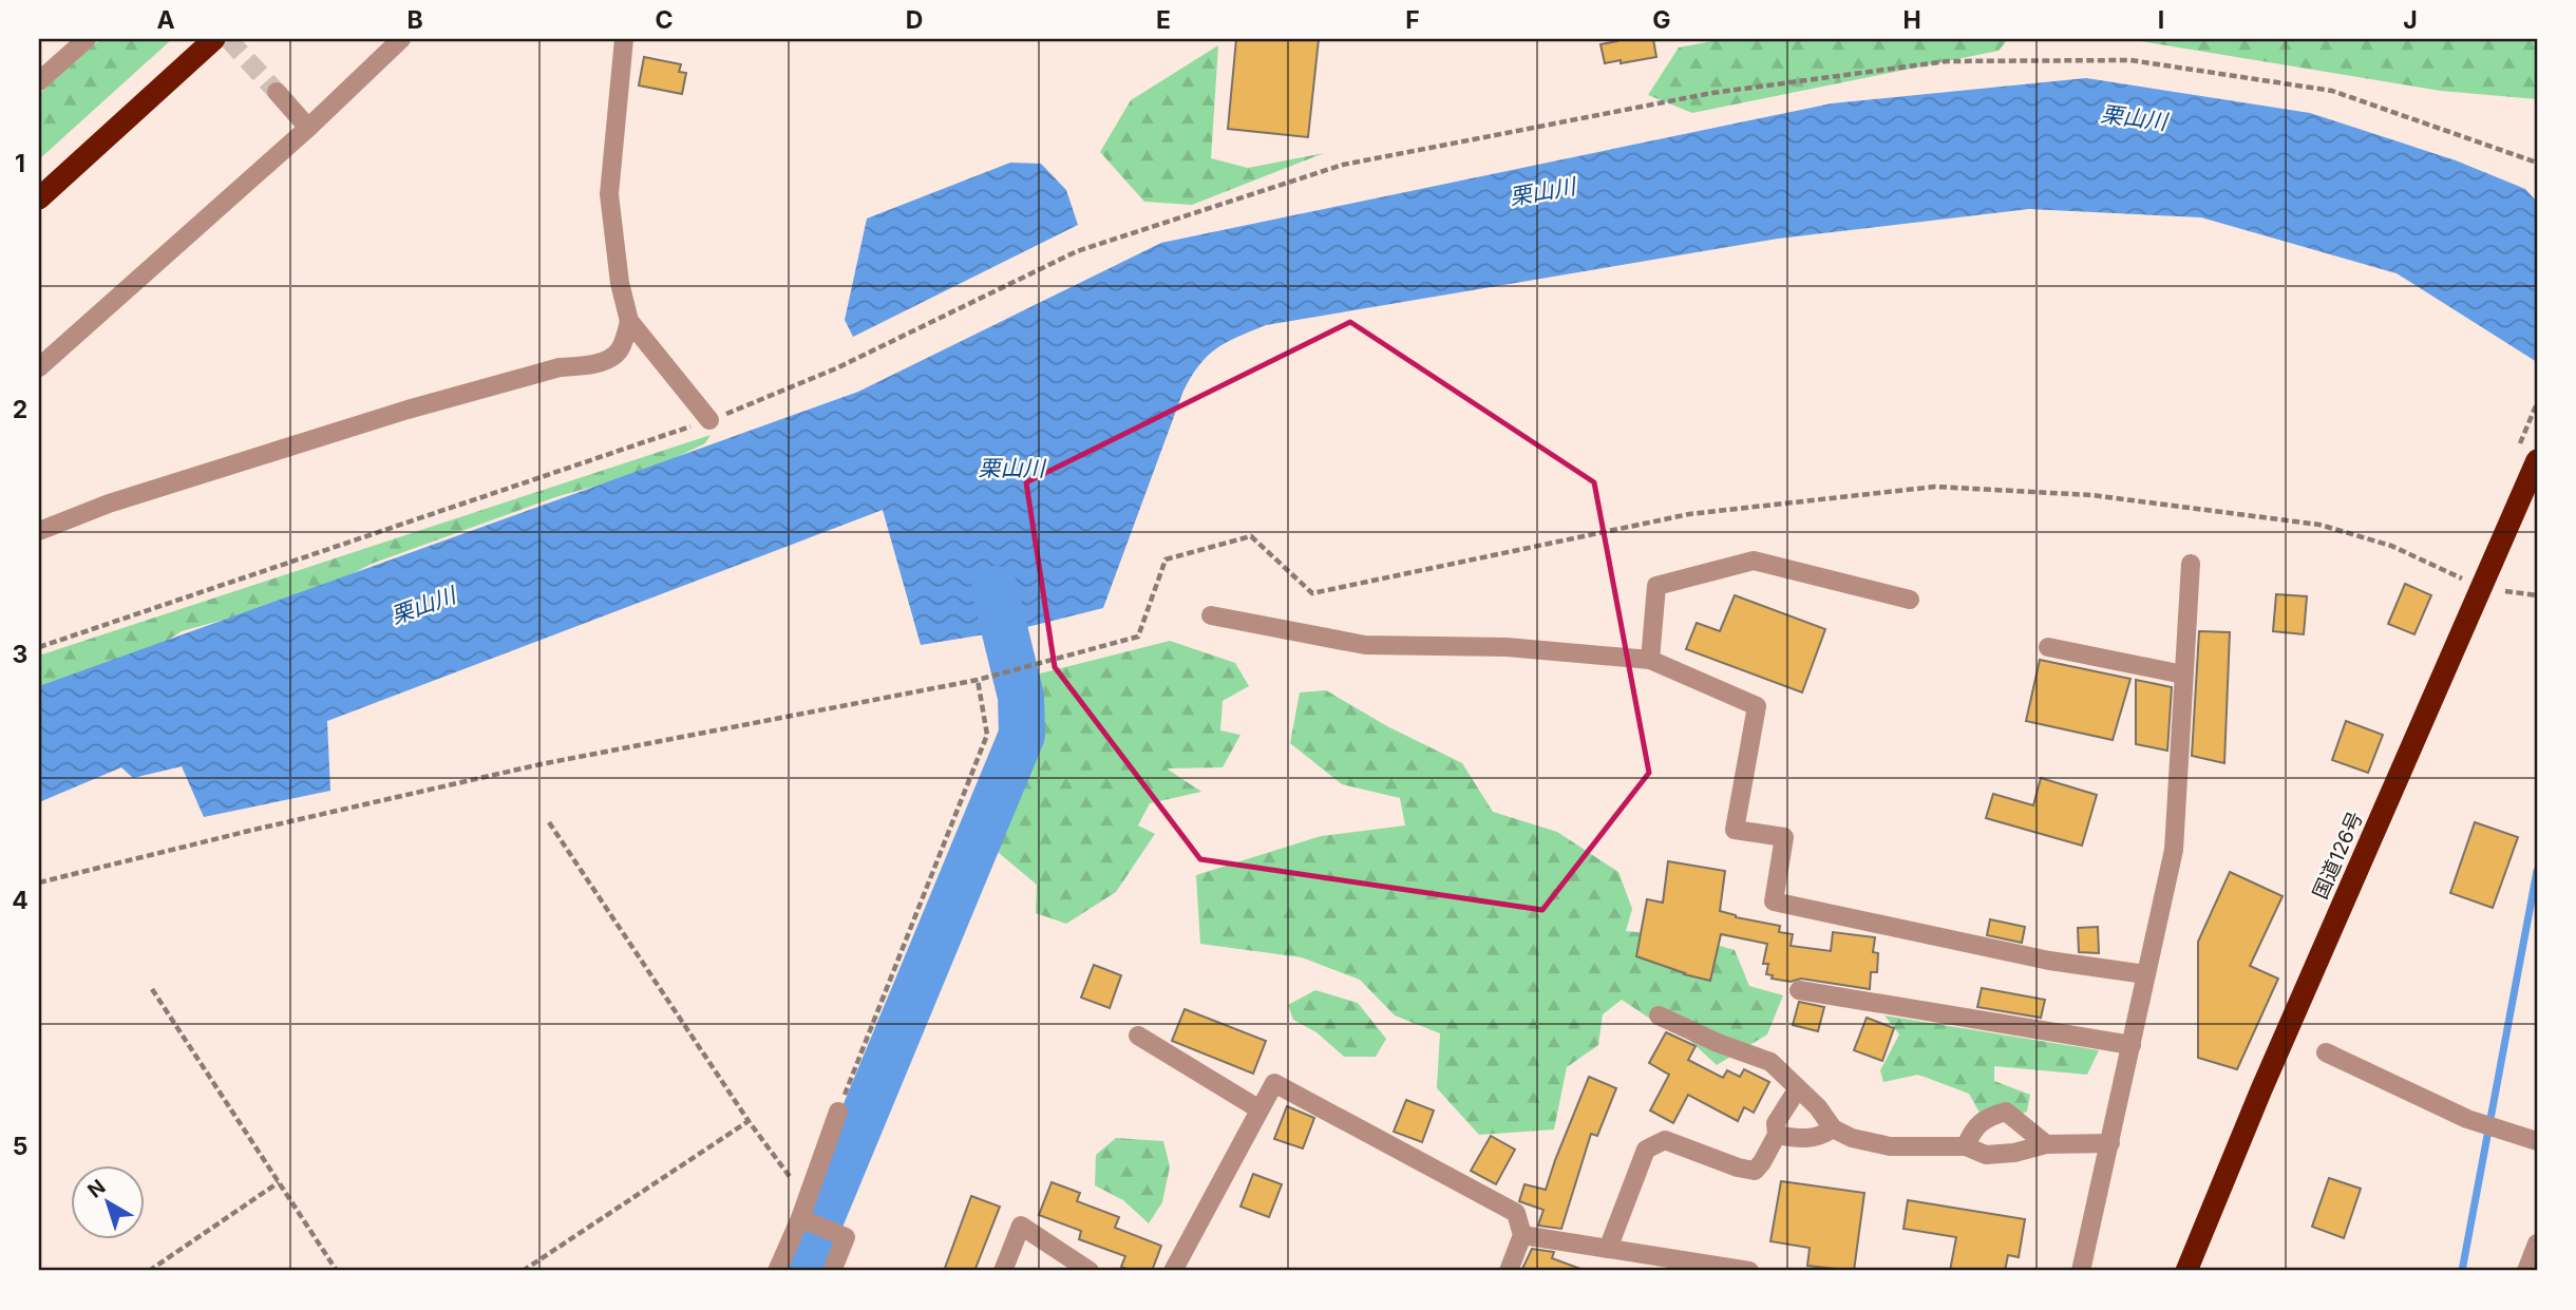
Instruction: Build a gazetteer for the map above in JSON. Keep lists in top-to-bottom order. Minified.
{"streets":{"highway":["国道126号"]},"water":["栗山川"],"north":"top left","grid":{"columns":["A","B","C","D","E","F","G","H","I","J"],"rows":["1","2","3","4","5"]}}
